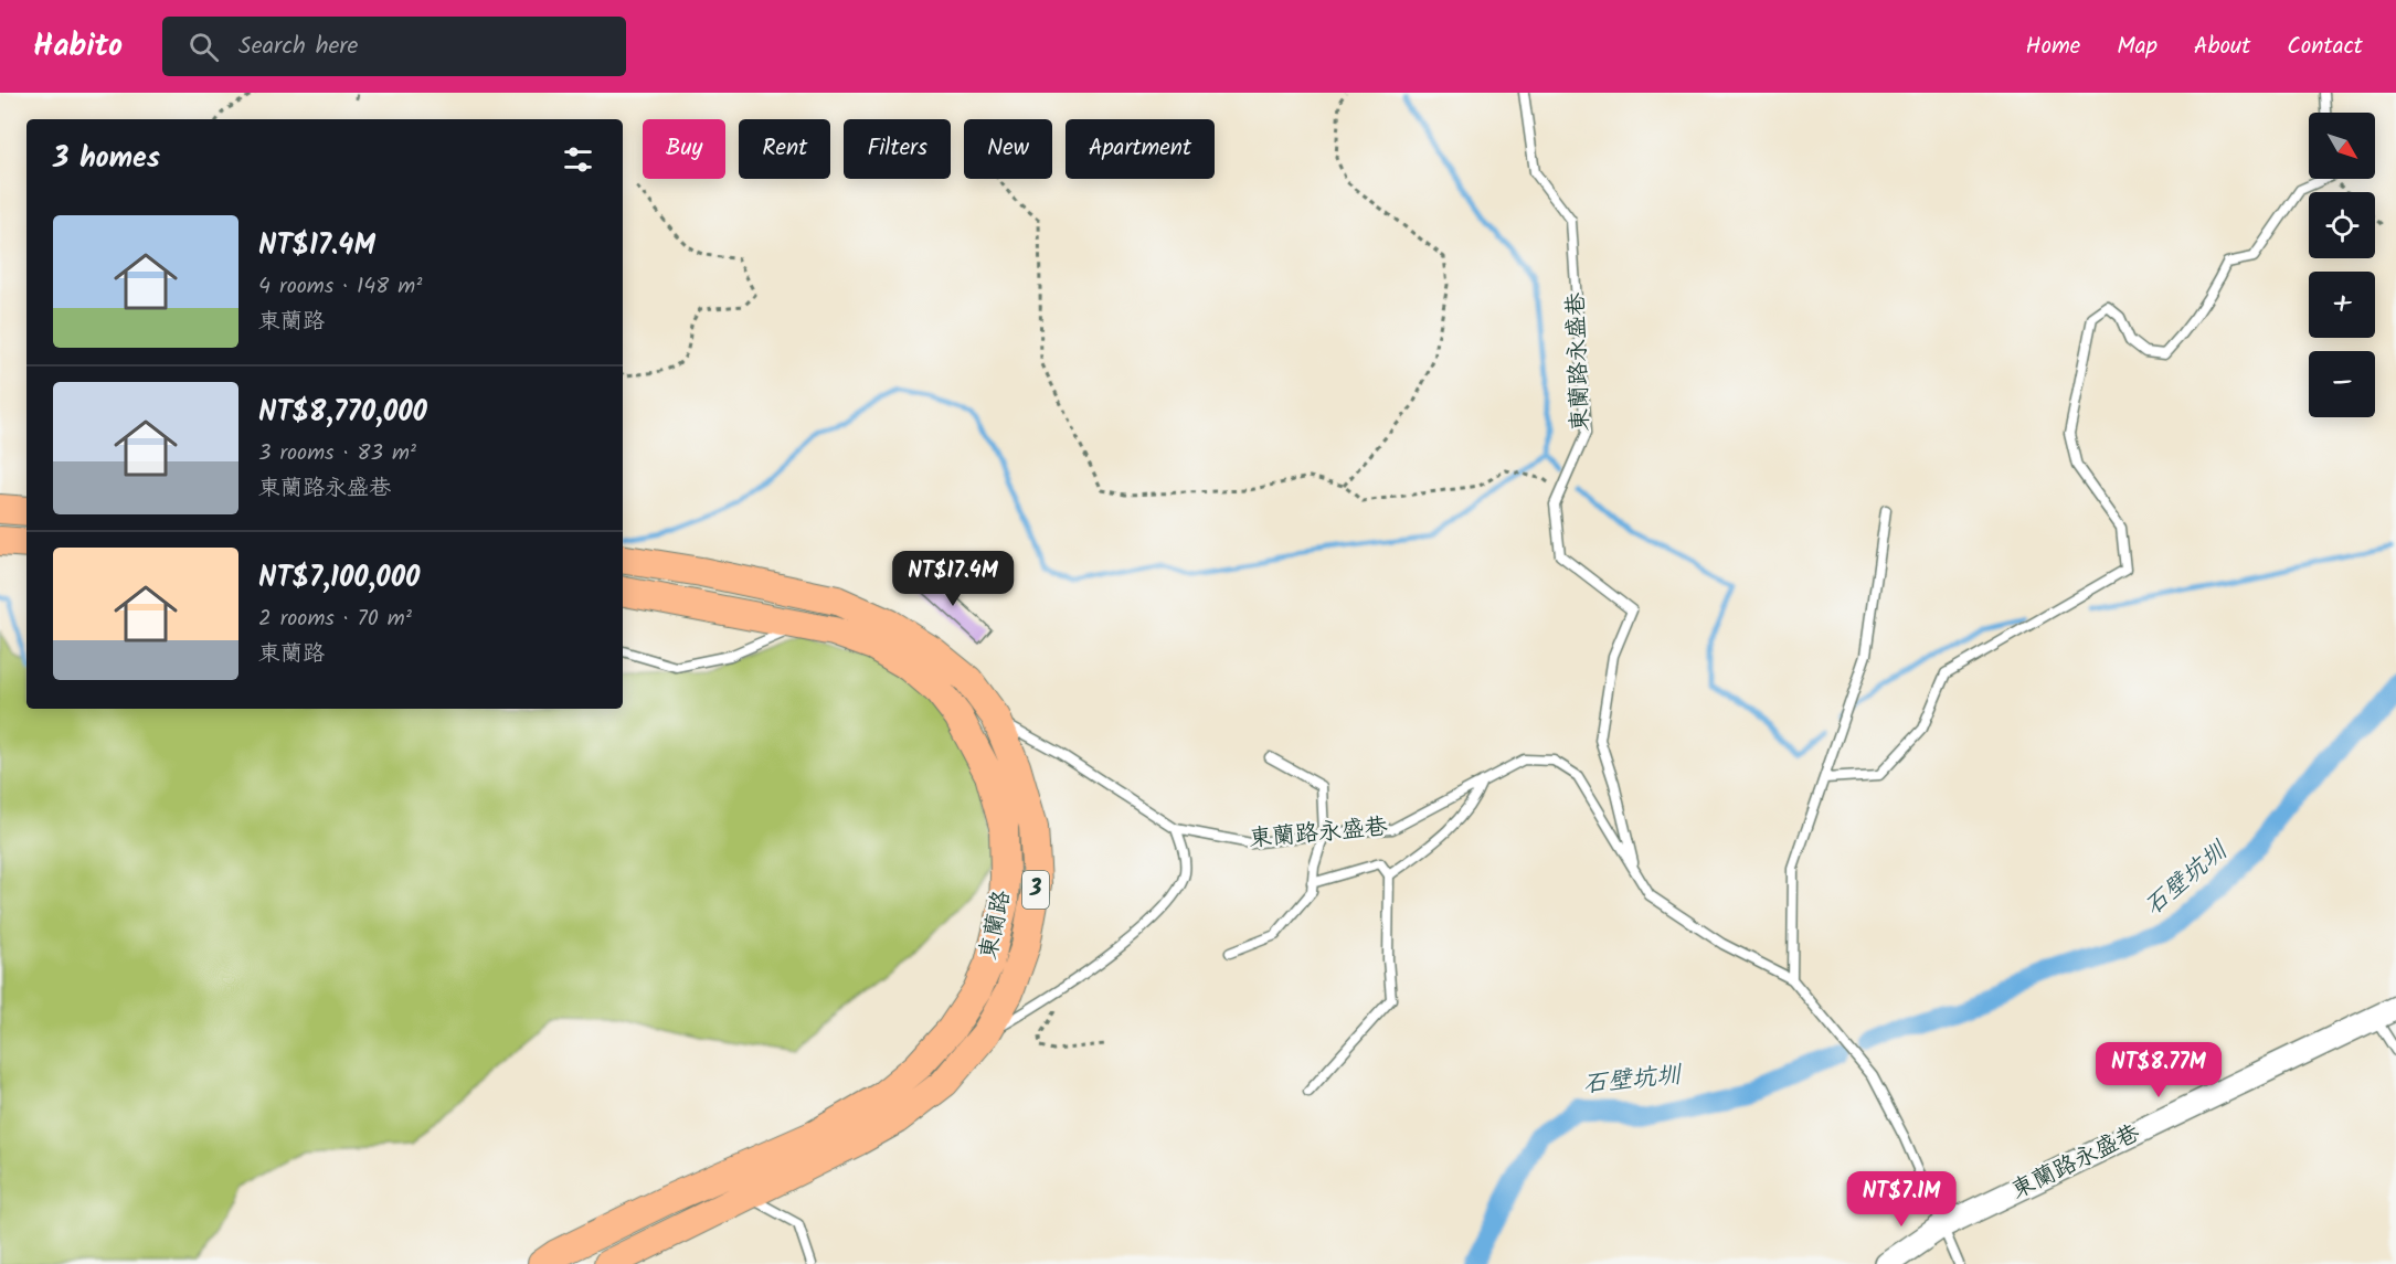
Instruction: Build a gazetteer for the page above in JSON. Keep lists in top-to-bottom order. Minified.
{"streets":{"main road":["3","東蘭路"],"street":["東蘭路永盛巷"]},"crossings":[["東蘭路永盛巷","東蘭路"]],"water":["石壁坑圳"],"north":"bottom right","page":{"header":"Habito","search":"Search here","nav":["Home","Map","About","Contact"],"map_buttons":["+","−"],"chip":["Buy","Rent","Filters","New","Apartment"],"heading":"3 homes","list":[{"name":"NT$17.4M","note":"4 rooms · 148 m² · 東蘭路"},{"name":"NT$8,770,000","note":"3 rooms · 83 m² · 東蘭路永盛巷"},{"name":"NT$7,100,000","note":"2 rooms · 70 m² · 東蘭路"}],"price":["NT$17.4M","NT$8.77M","NT$7.1M"]}}
